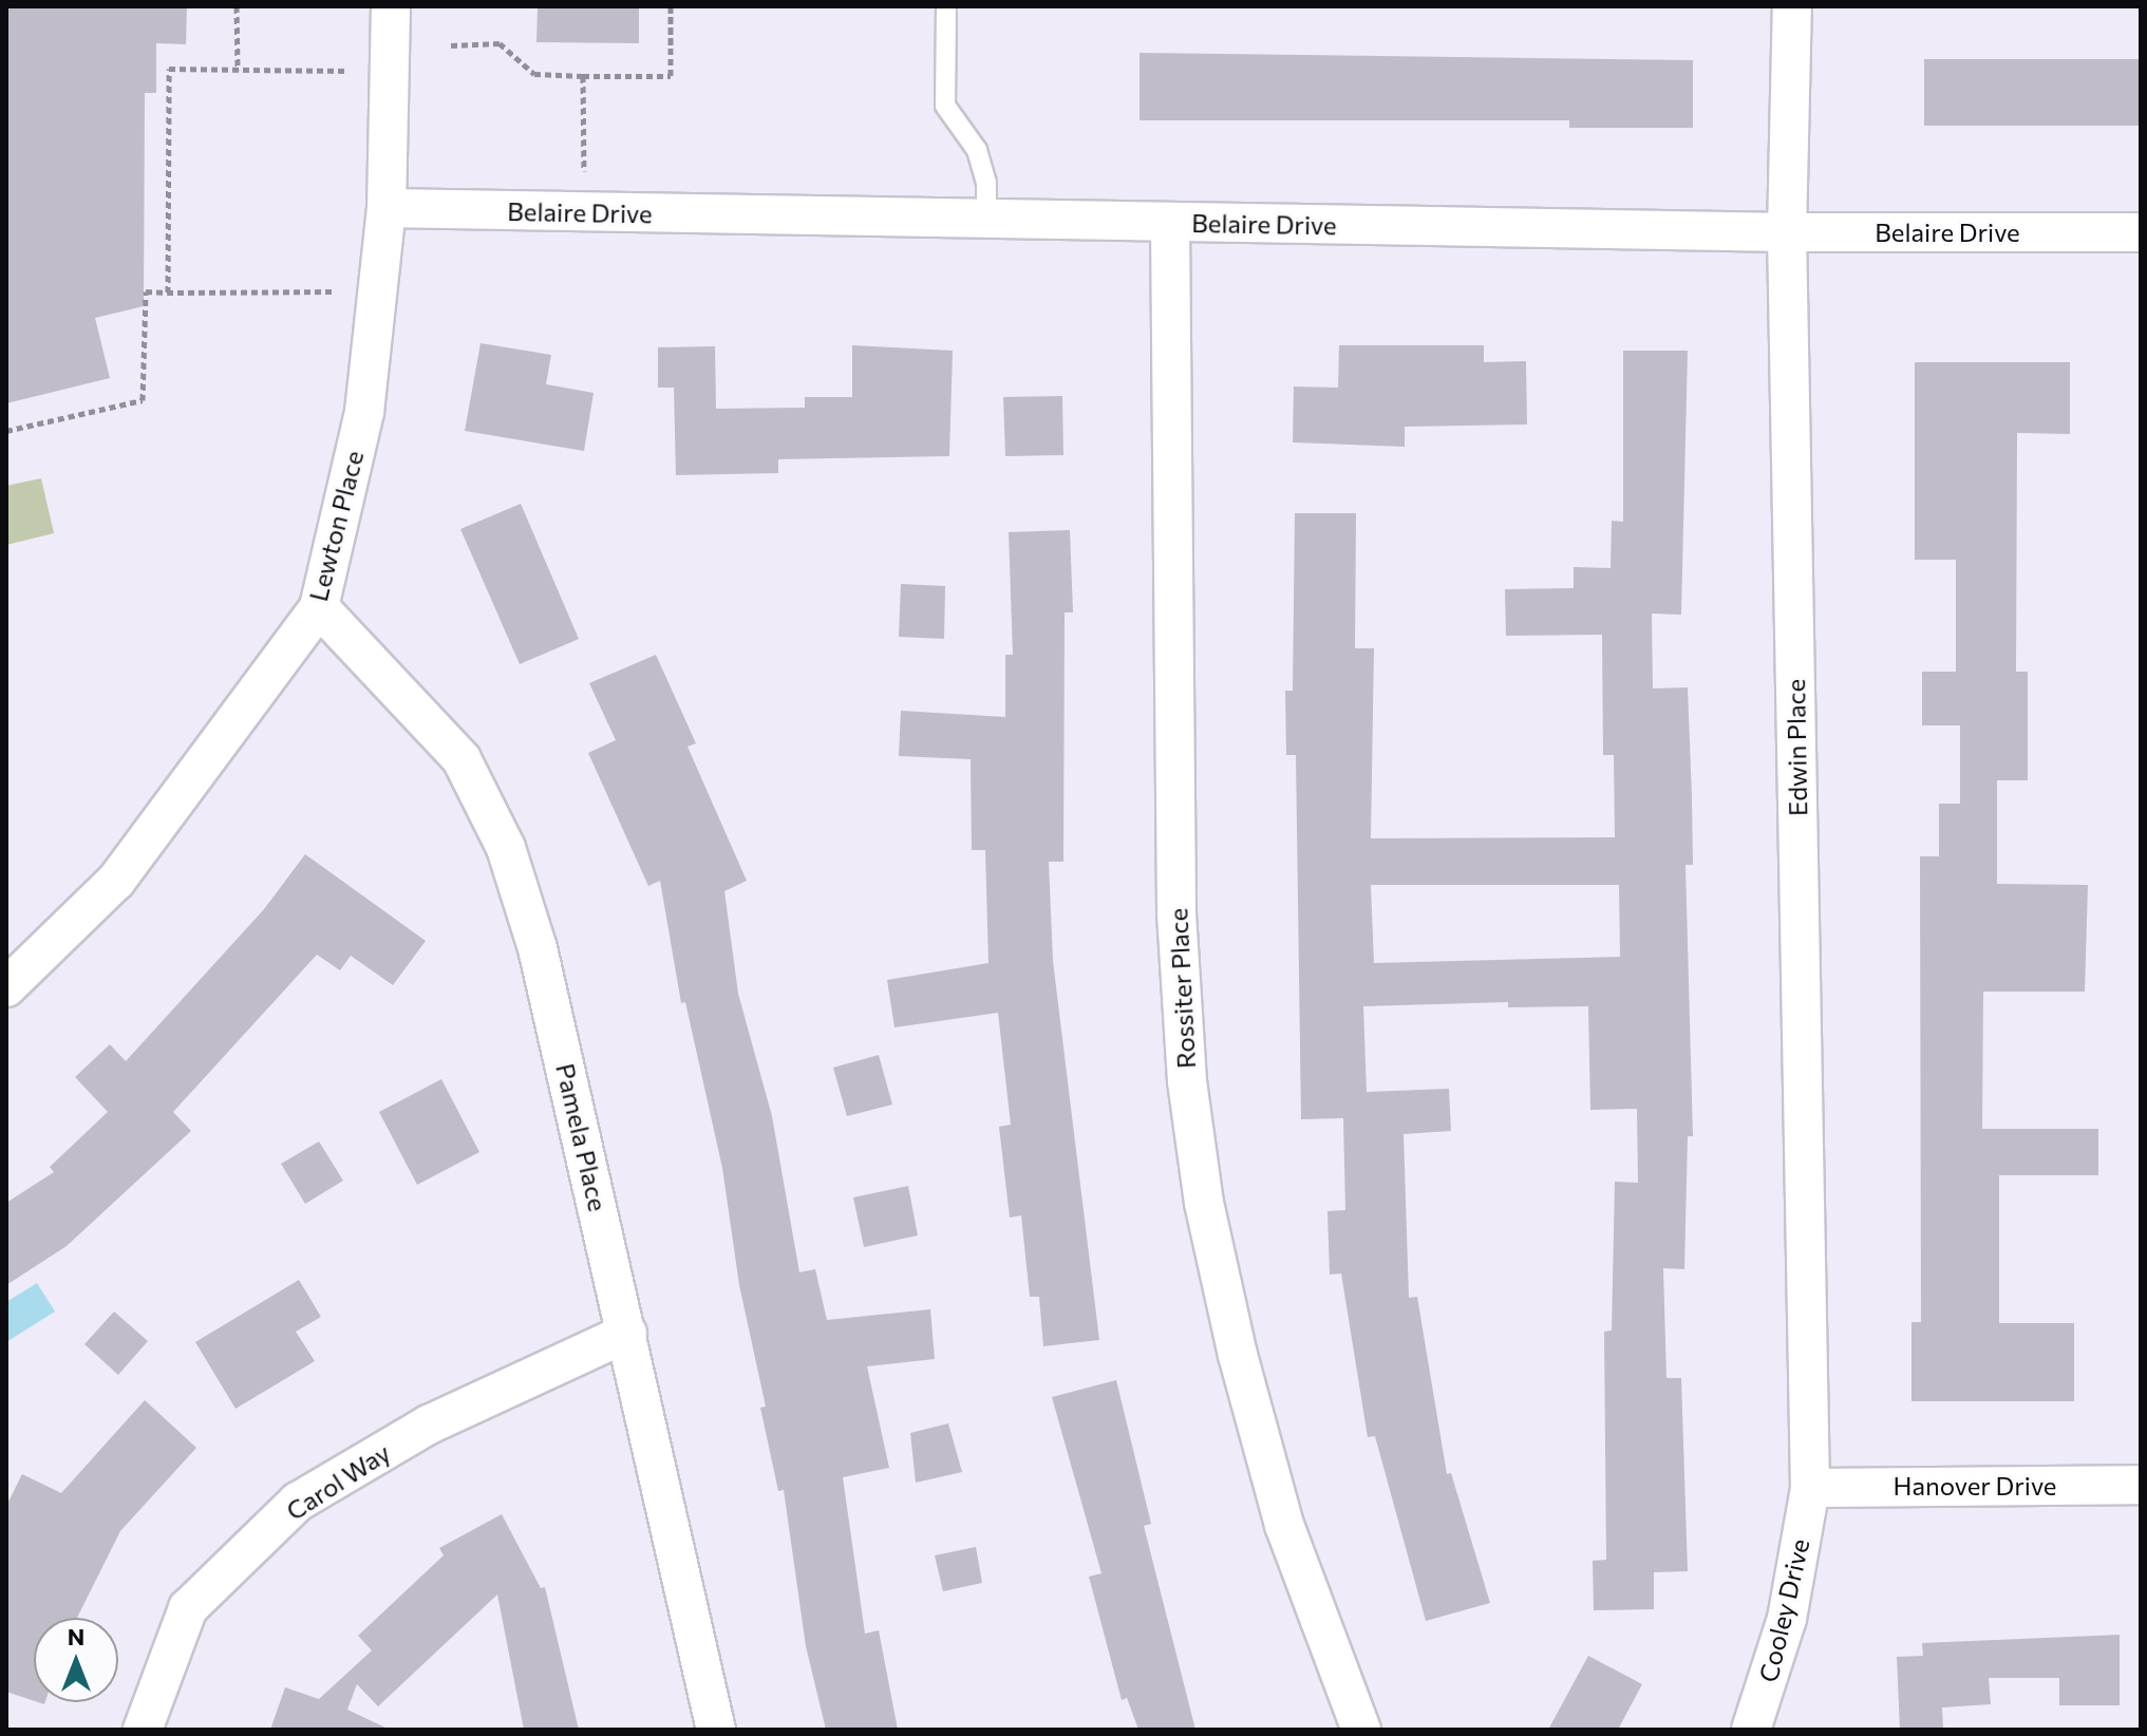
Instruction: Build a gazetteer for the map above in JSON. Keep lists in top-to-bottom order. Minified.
{"streets":{"street":["Belaire Drive","Lewton Place","Edwin Place","Rossiter Place","Pamela Place","Carol Way","Hanover Drive","Cooley Drive"]},"crossings":[["Belaire Drive","Lewton Place"],["Belaire Drive","Edwin Place"],["Belaire Drive","Rossiter Place"],["Lewton Place","Pamela Place"],["Edwin Place","Hanover Drive"],["Edwin Place","Cooley Drive"],["Pamela Place","Carol Way"],["Hanover Drive","Cooley Drive"]],"north":"top"}
